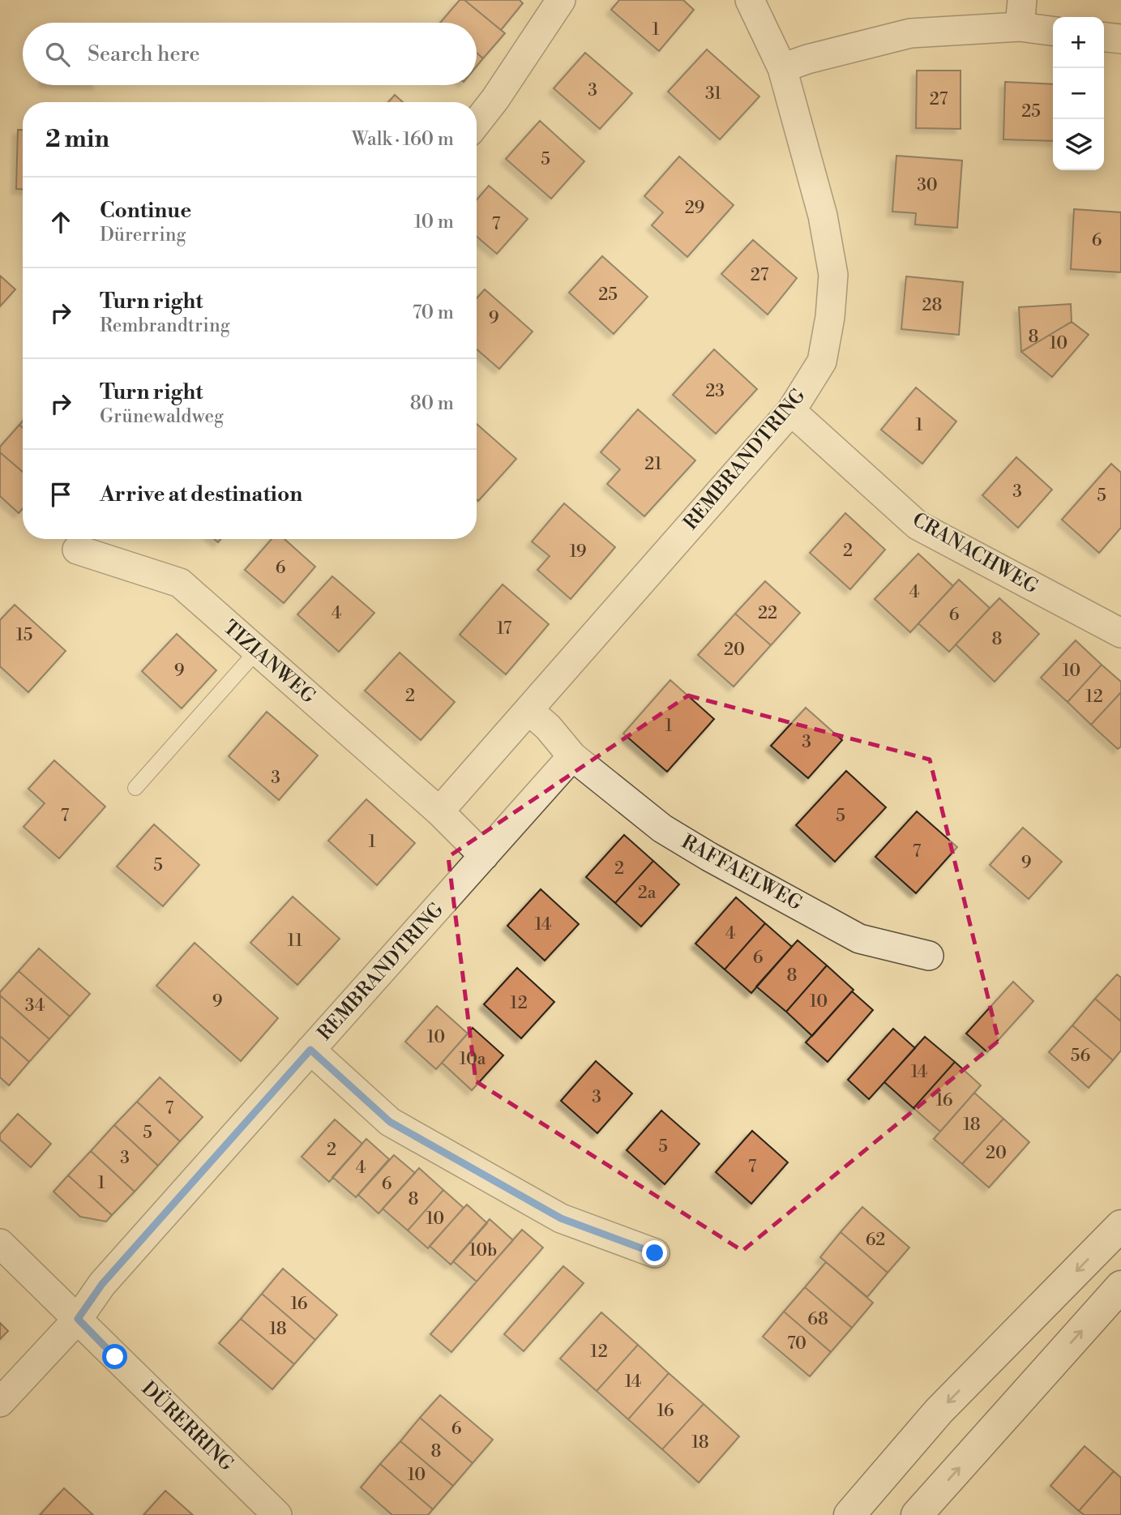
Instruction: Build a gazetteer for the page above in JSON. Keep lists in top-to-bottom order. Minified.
{"streets":{"street":["REMBRANDTRING","CRANACHWEG","TIZIANWEG","RAFFAELWEG","DÜRERRING"]},"crossings":[["REMBRANDTRING","CRANACHWEG"],["REMBRANDTRING","TIZIANWEG"],["REMBRANDTRING","RAFFAELWEG"],["REMBRANDTRING","DÜRERRING"]],"house_numbers":["1","3","31","27","25","5","30","29","7","6","27","25","28","9","8","10","23","1","21","3","5","2","19","6","4","4","22","6","17","15","8","20","9","10","2","12","1","3","3","7","5","1","7","9","5","2","2a","14","4","11","6","8","9","10","12","34","10","56","10a","14","3","16","7","18","5","5","2","20","3","7","4","1","6","8","10","62","10b","16","68","18","70","12","14","16","6","18","8","10"],"page":{"map_buttons":["+","−"],"search":"Search here","heading":["2 min","Walk · 160 m"],"list":[["Continue","Dürerring","10 m"],["Turn right","Rembrandtring","70 m"],["Turn right","Grünewaldweg","80 m"],"Arrive at destination"]}}
